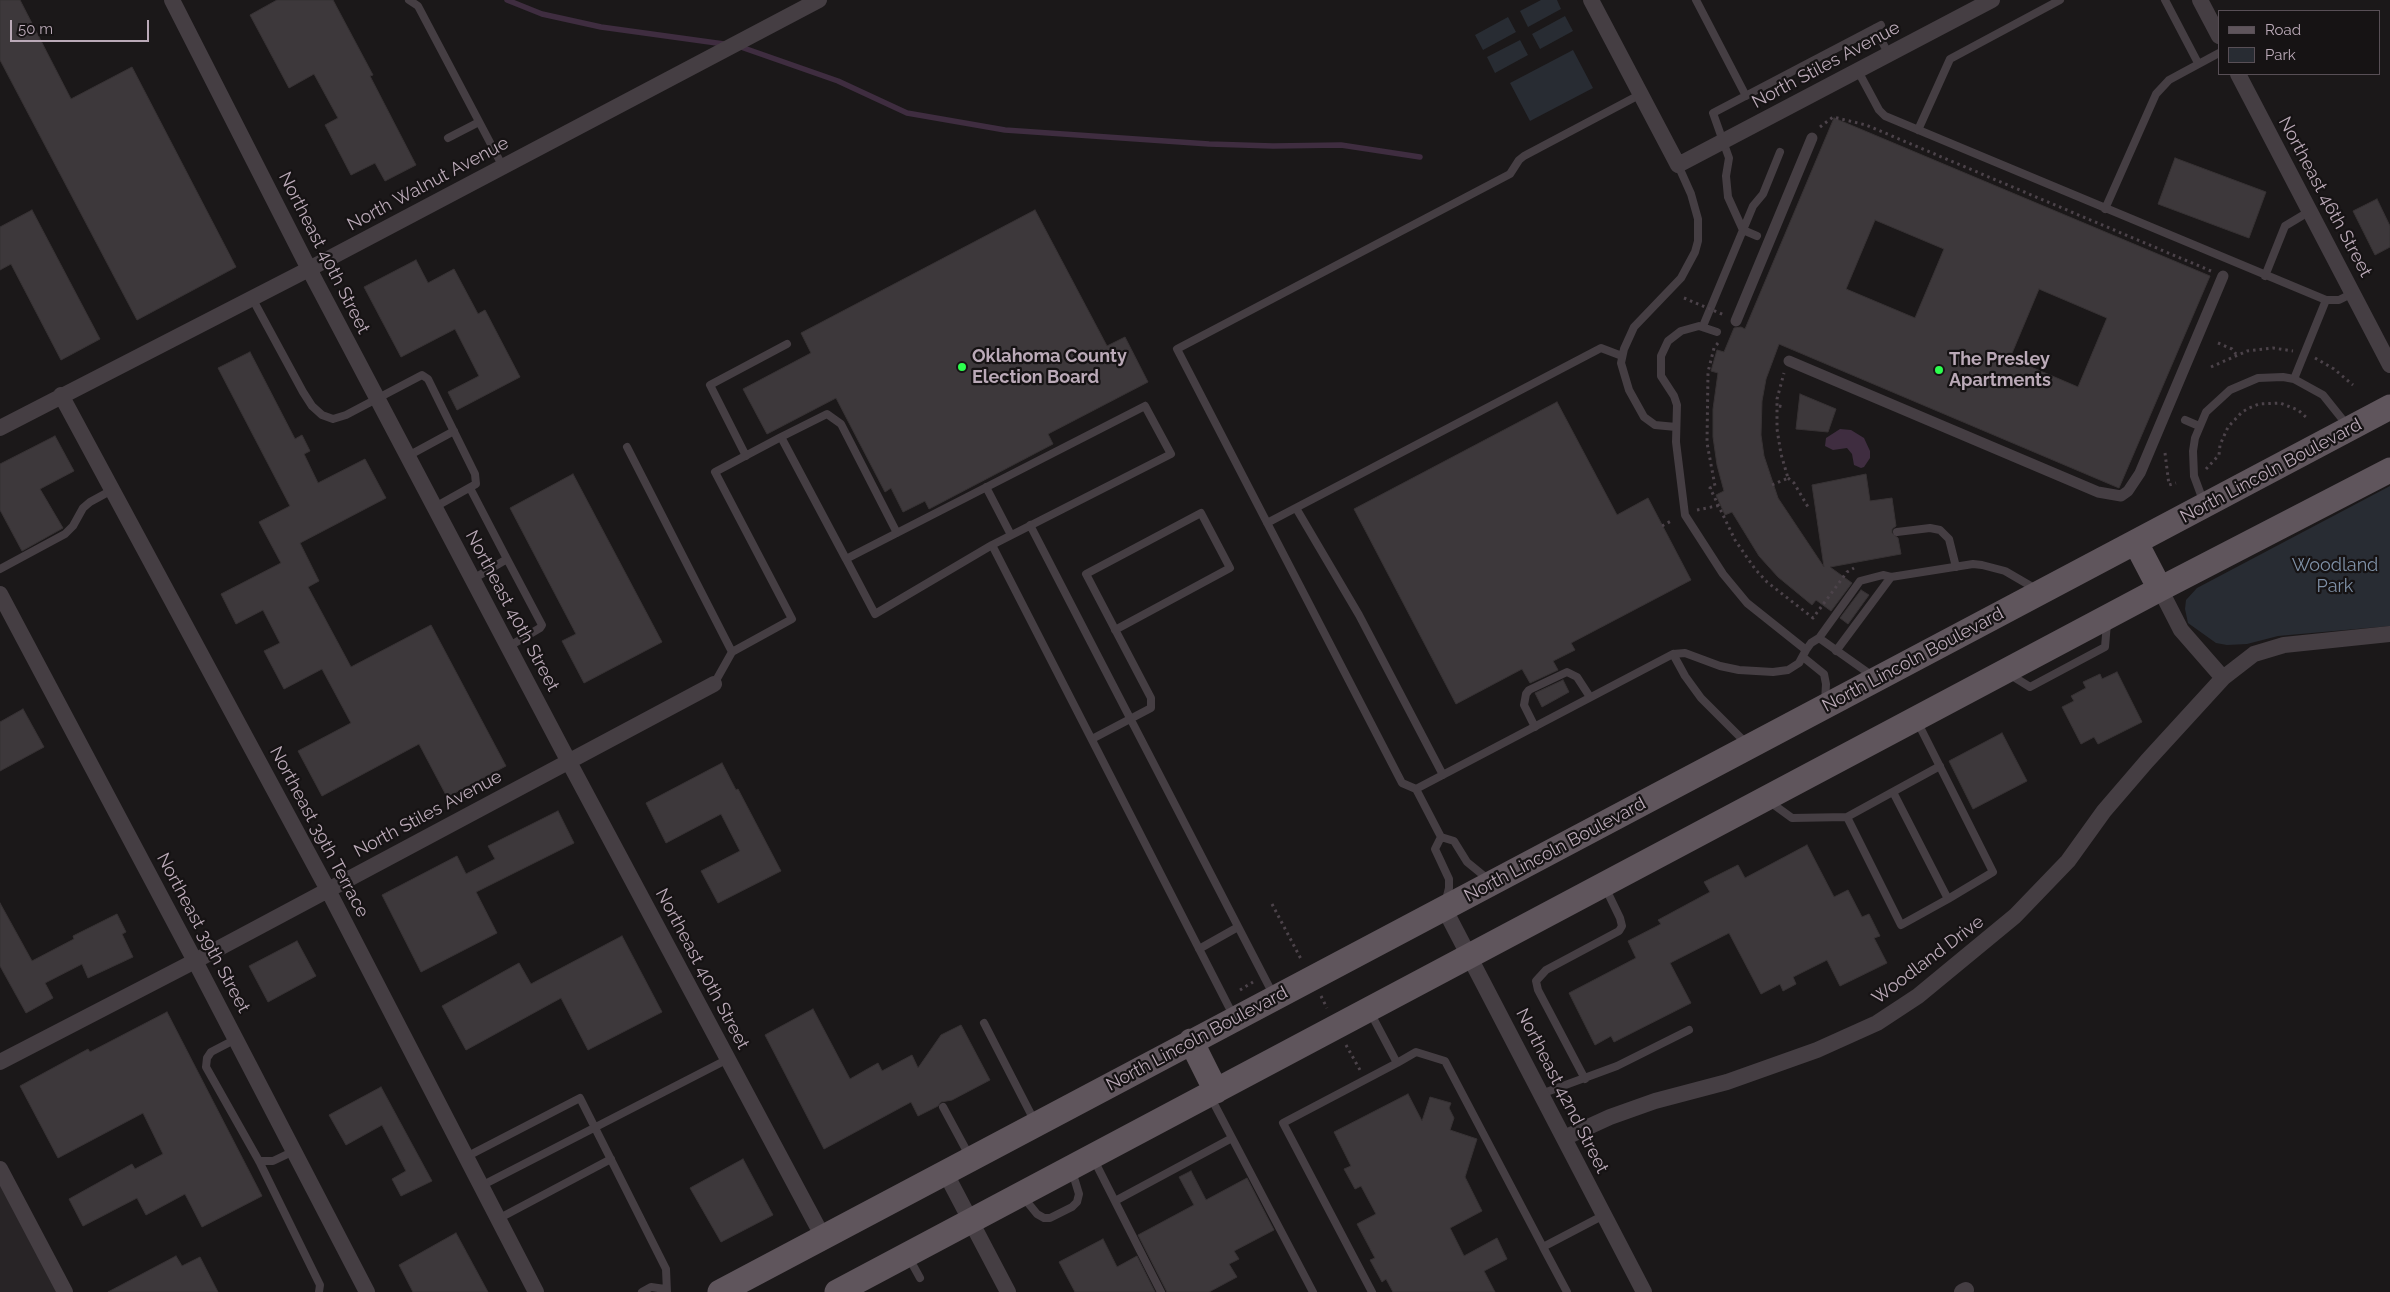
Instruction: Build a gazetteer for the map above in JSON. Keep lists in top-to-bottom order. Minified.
{"streets":{"main road":["North Lincoln Boulevard"],"street":["North Stiles Avenue","North Walnut Avenue","Northeast 46th Street","Northeast 40th Street","Northeast 39th Terrace","Northeast 39th Street","Woodland Drive","Northeast 42nd Street"]},"crossings":[["North Stiles Avenue","Northeast 40th Street"],["North Stiles Avenue","Northeast 39th Terrace"],["North Stiles Avenue","Northeast 39th Street"],["North Walnut Avenue","Northeast 40th Street"],["North Walnut Avenue","Northeast 39th Terrace"],["Northeast 40th Street","North Lincoln Boulevard"],["North Lincoln Boulevard","Northeast 42nd Street"],["Woodland Drive","Northeast 42nd Street"]],"parks":["Woodland Park"],"places":["Oklahoma County Election Board","The Presley Apartments"],"legend":["Road","Park"],"scale_bar":"50 m"}
